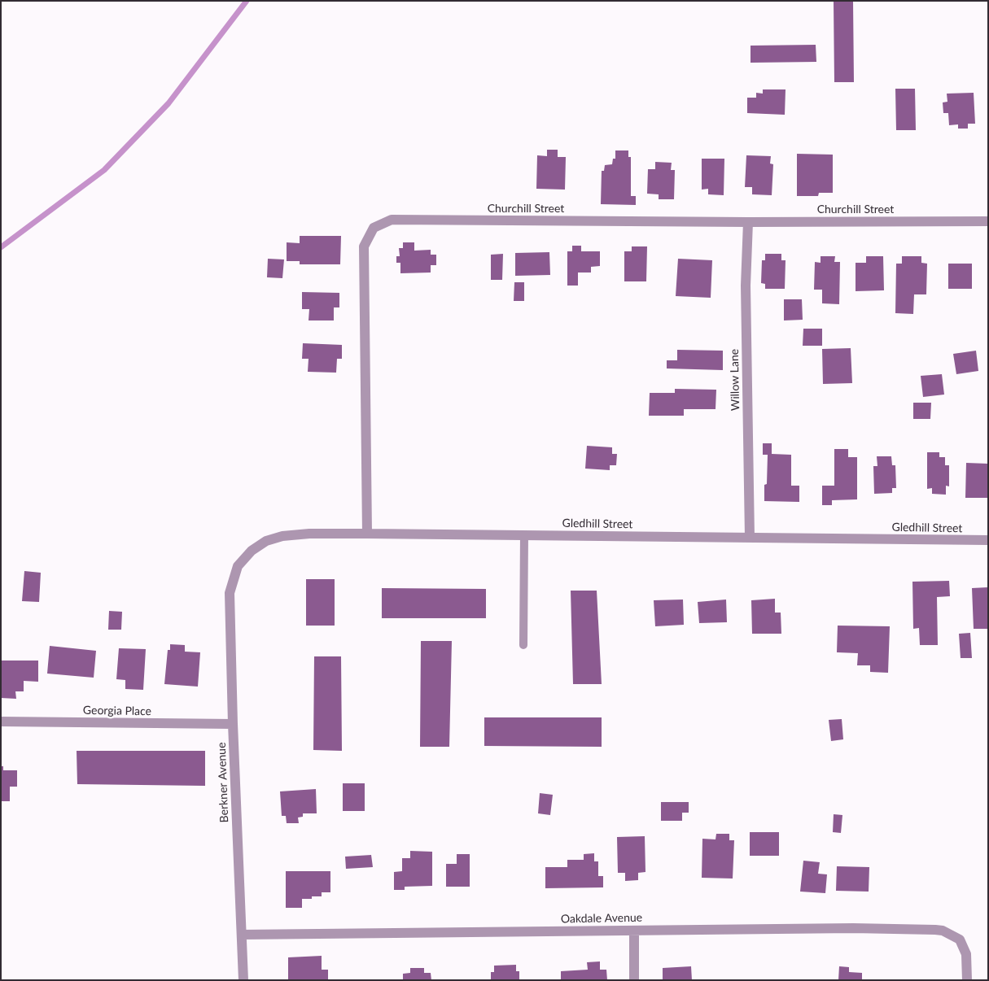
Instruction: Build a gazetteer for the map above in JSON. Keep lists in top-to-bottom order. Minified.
{"streets":{"street":["Churchill Street","Willow Lane","Gledhill Street","Georgia Place","Berkner Avenue","Oakdale Avenue"]},"crossings":[["Churchill Street","Willow Lane"],["Churchill Street","Gledhill Street"],["Willow Lane","Gledhill Street"],["Gledhill Street","Berkner Avenue"],["Georgia Place","Berkner Avenue"],["Berkner Avenue","Oakdale Avenue"]]}
